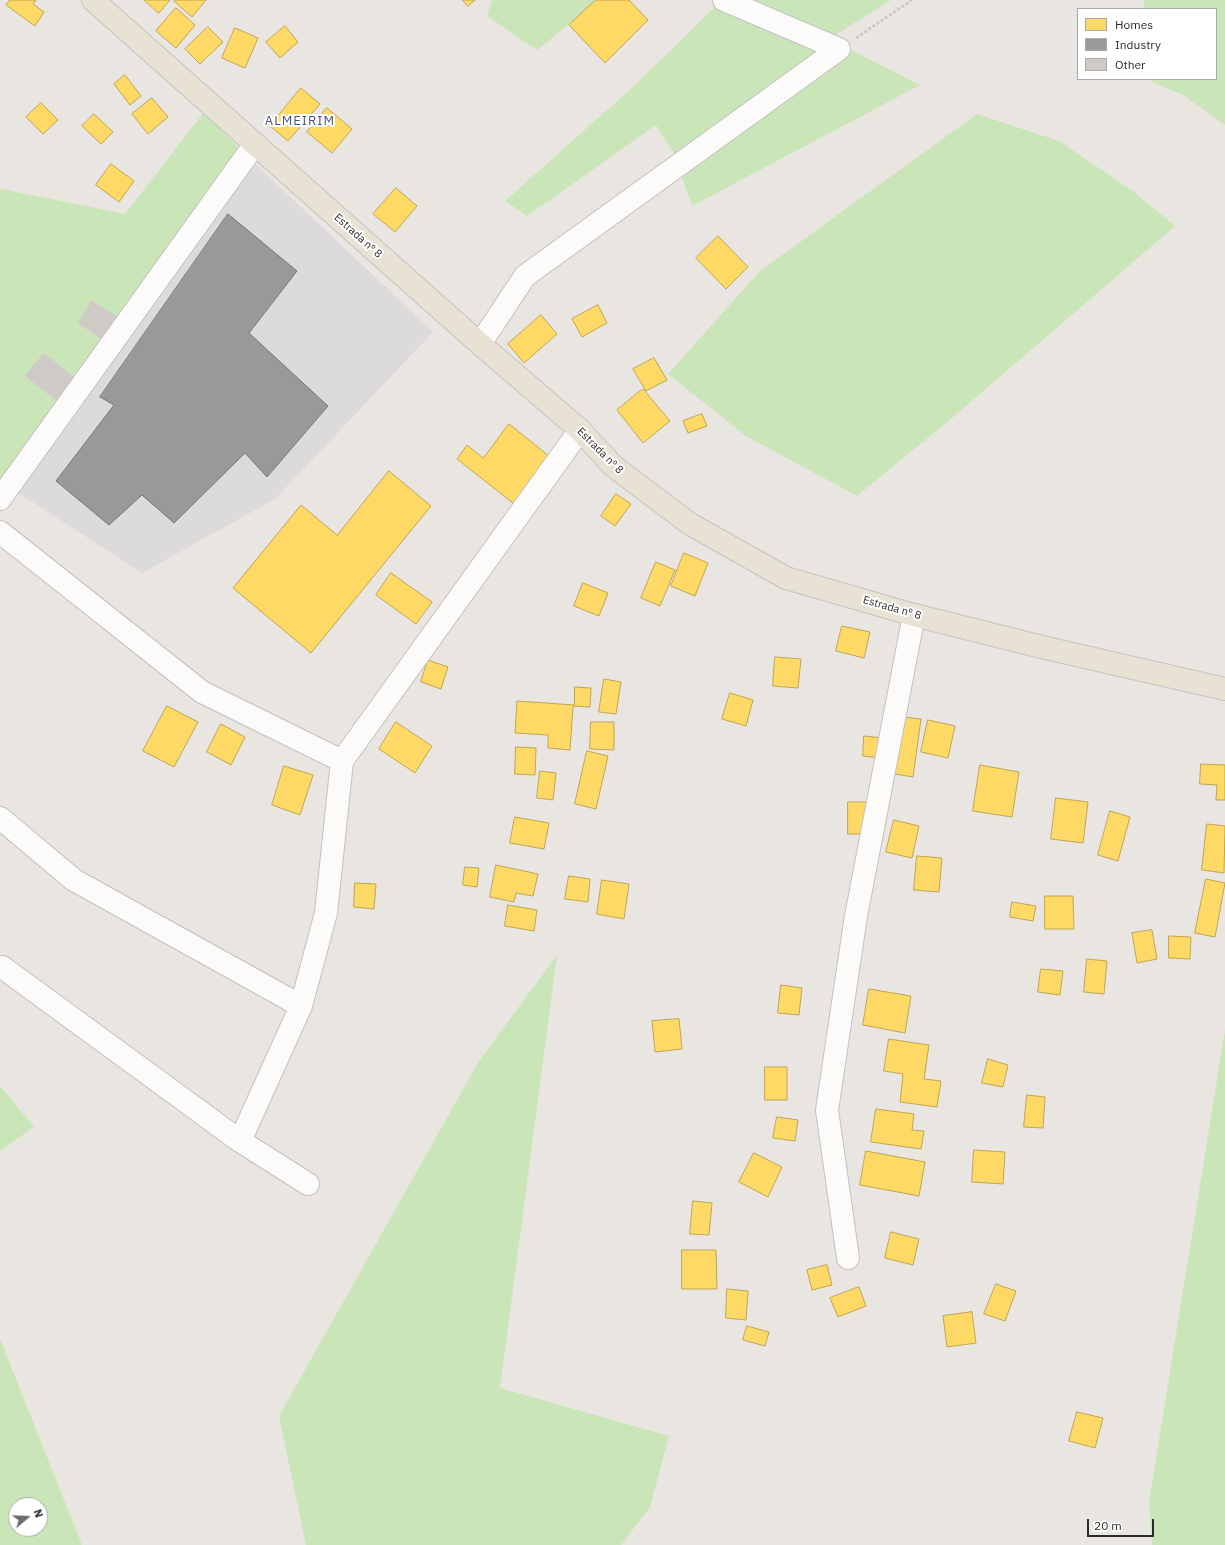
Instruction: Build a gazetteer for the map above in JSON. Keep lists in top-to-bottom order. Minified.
{"streets":{"main road":["Estrada nº 8"]},"districts":["ALMEIRIM"],"legend":["Homes","Industry","Other"],"scale_bar":"20 m","north":"right"}
